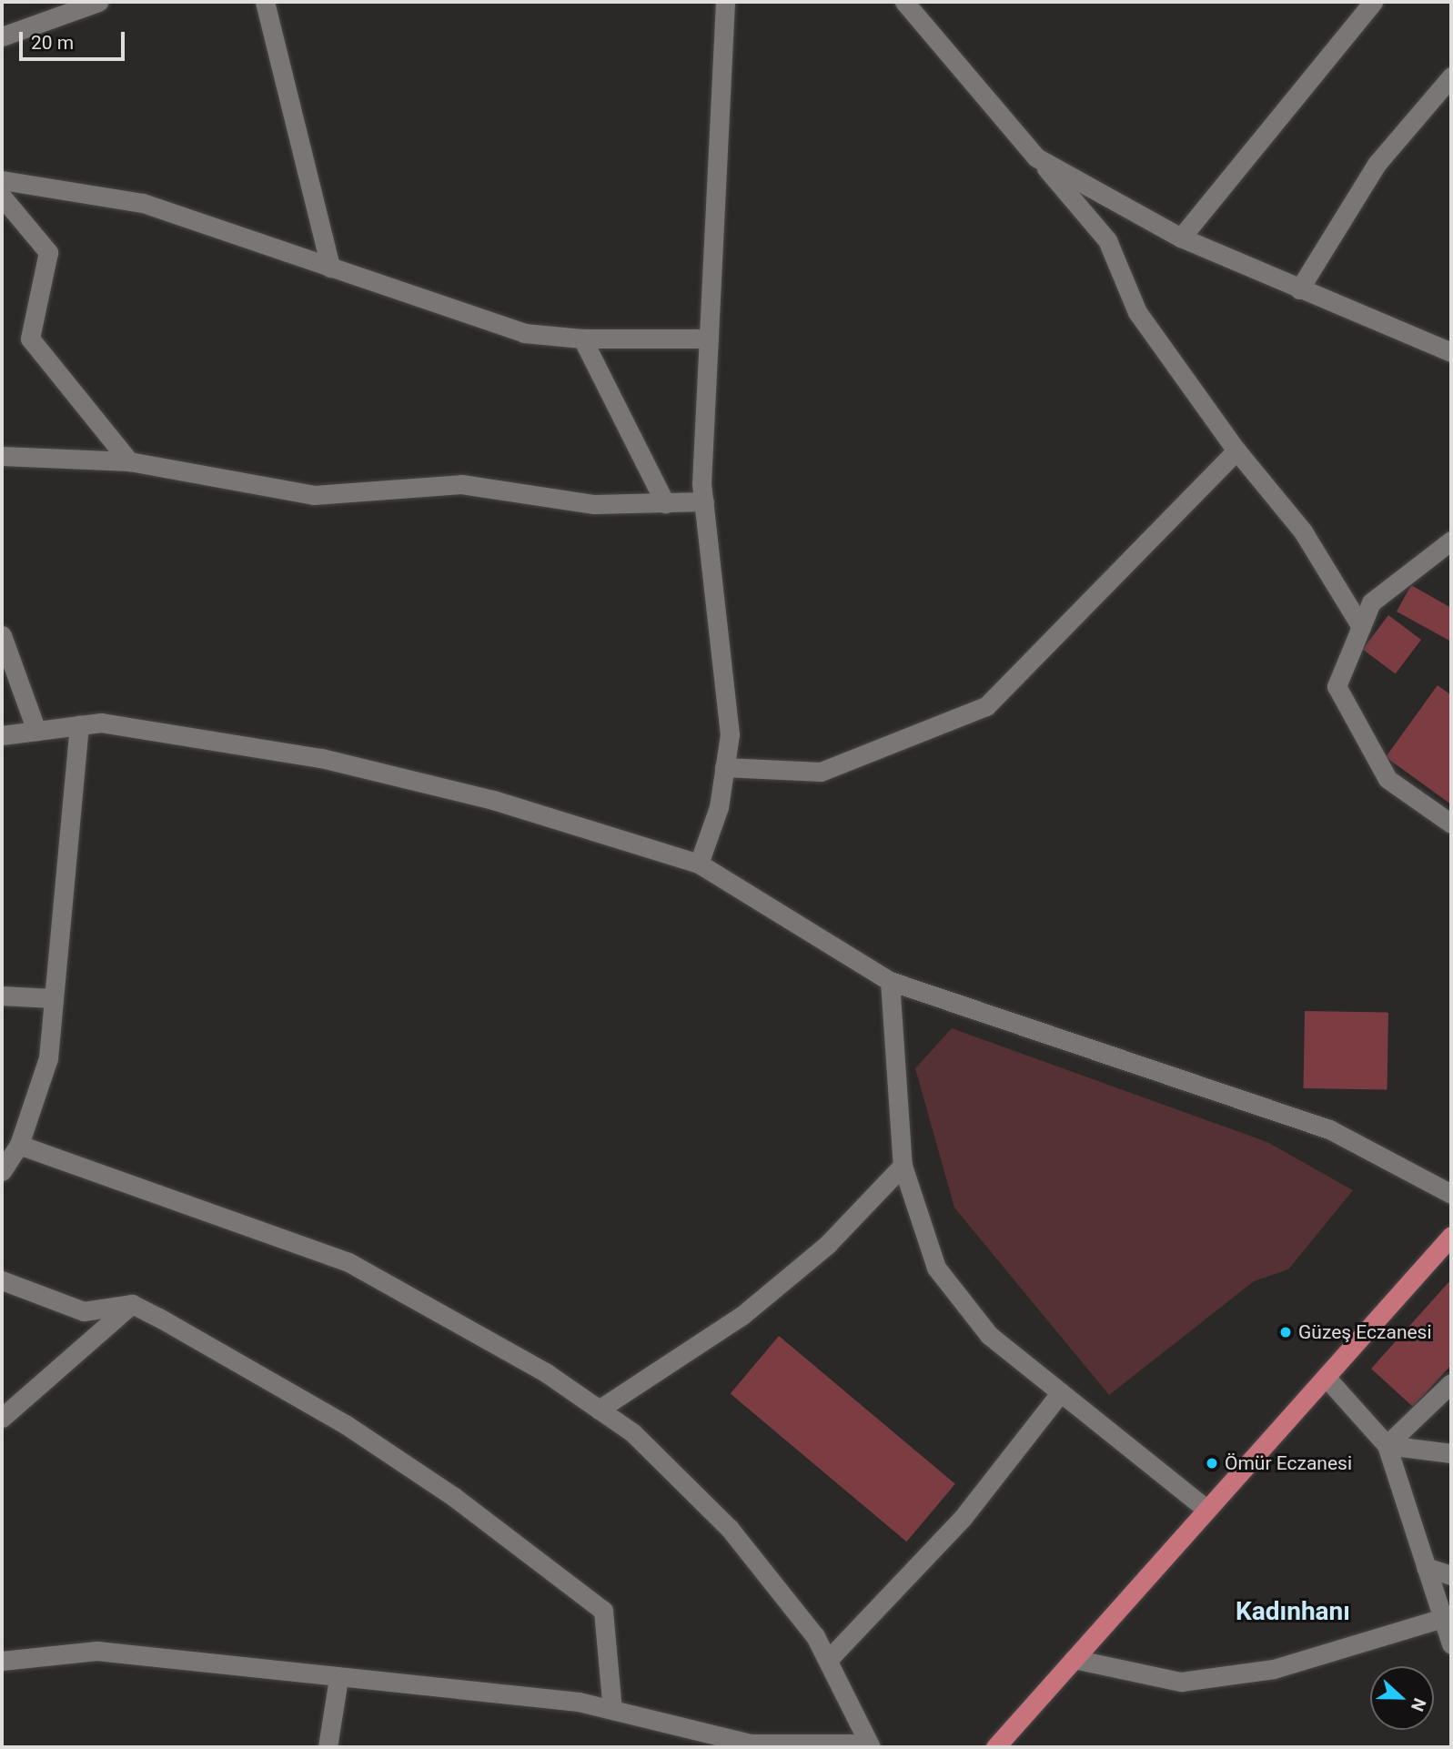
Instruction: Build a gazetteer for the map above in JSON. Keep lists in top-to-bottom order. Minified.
{"districts":["Kadınhanı"],"places":["Güzeş Eczanesi","Ömür Eczanesi"],"scale_bar":"20 m","north":"right"}
